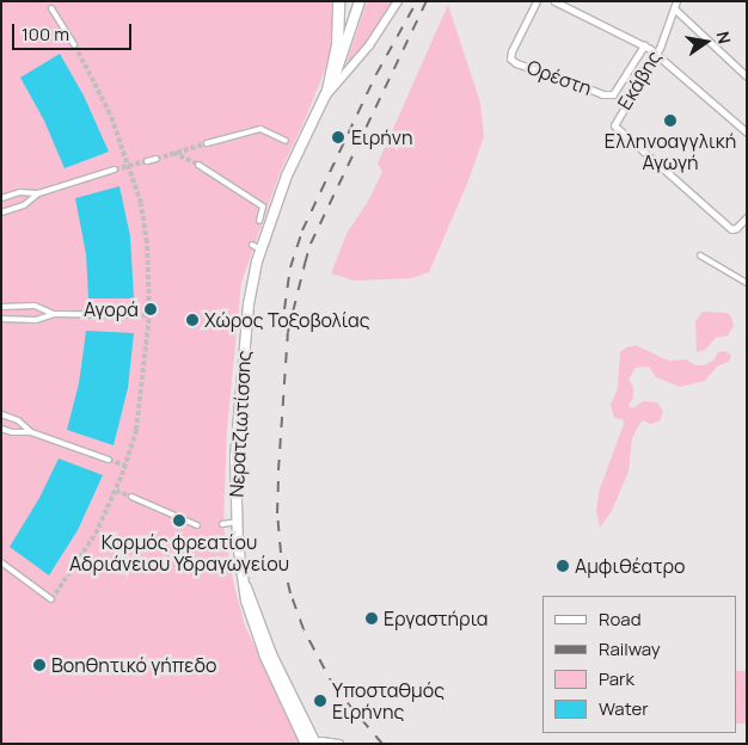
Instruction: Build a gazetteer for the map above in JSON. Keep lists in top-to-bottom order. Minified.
{"streets":{"main road":["Νερατζιωτίσσης"],"street":["Ορέστη","Εκάβης"]},"places":["Ελληνοαγγλική Αγωγή","Ειρήνη","Αγορά","Χώρος Τοξοβολίας","Κορμός φρεατίου Αδριάνειου Υδραγωγείου","Αμφιθέατρο","Εργαστήρια","Βοηθητικό γήπεδο","Υποσταθμός Ειρήνης"],"legend":["Road","Railway","Park","Water"],"scale_bar":"100 m","north":"right"}
